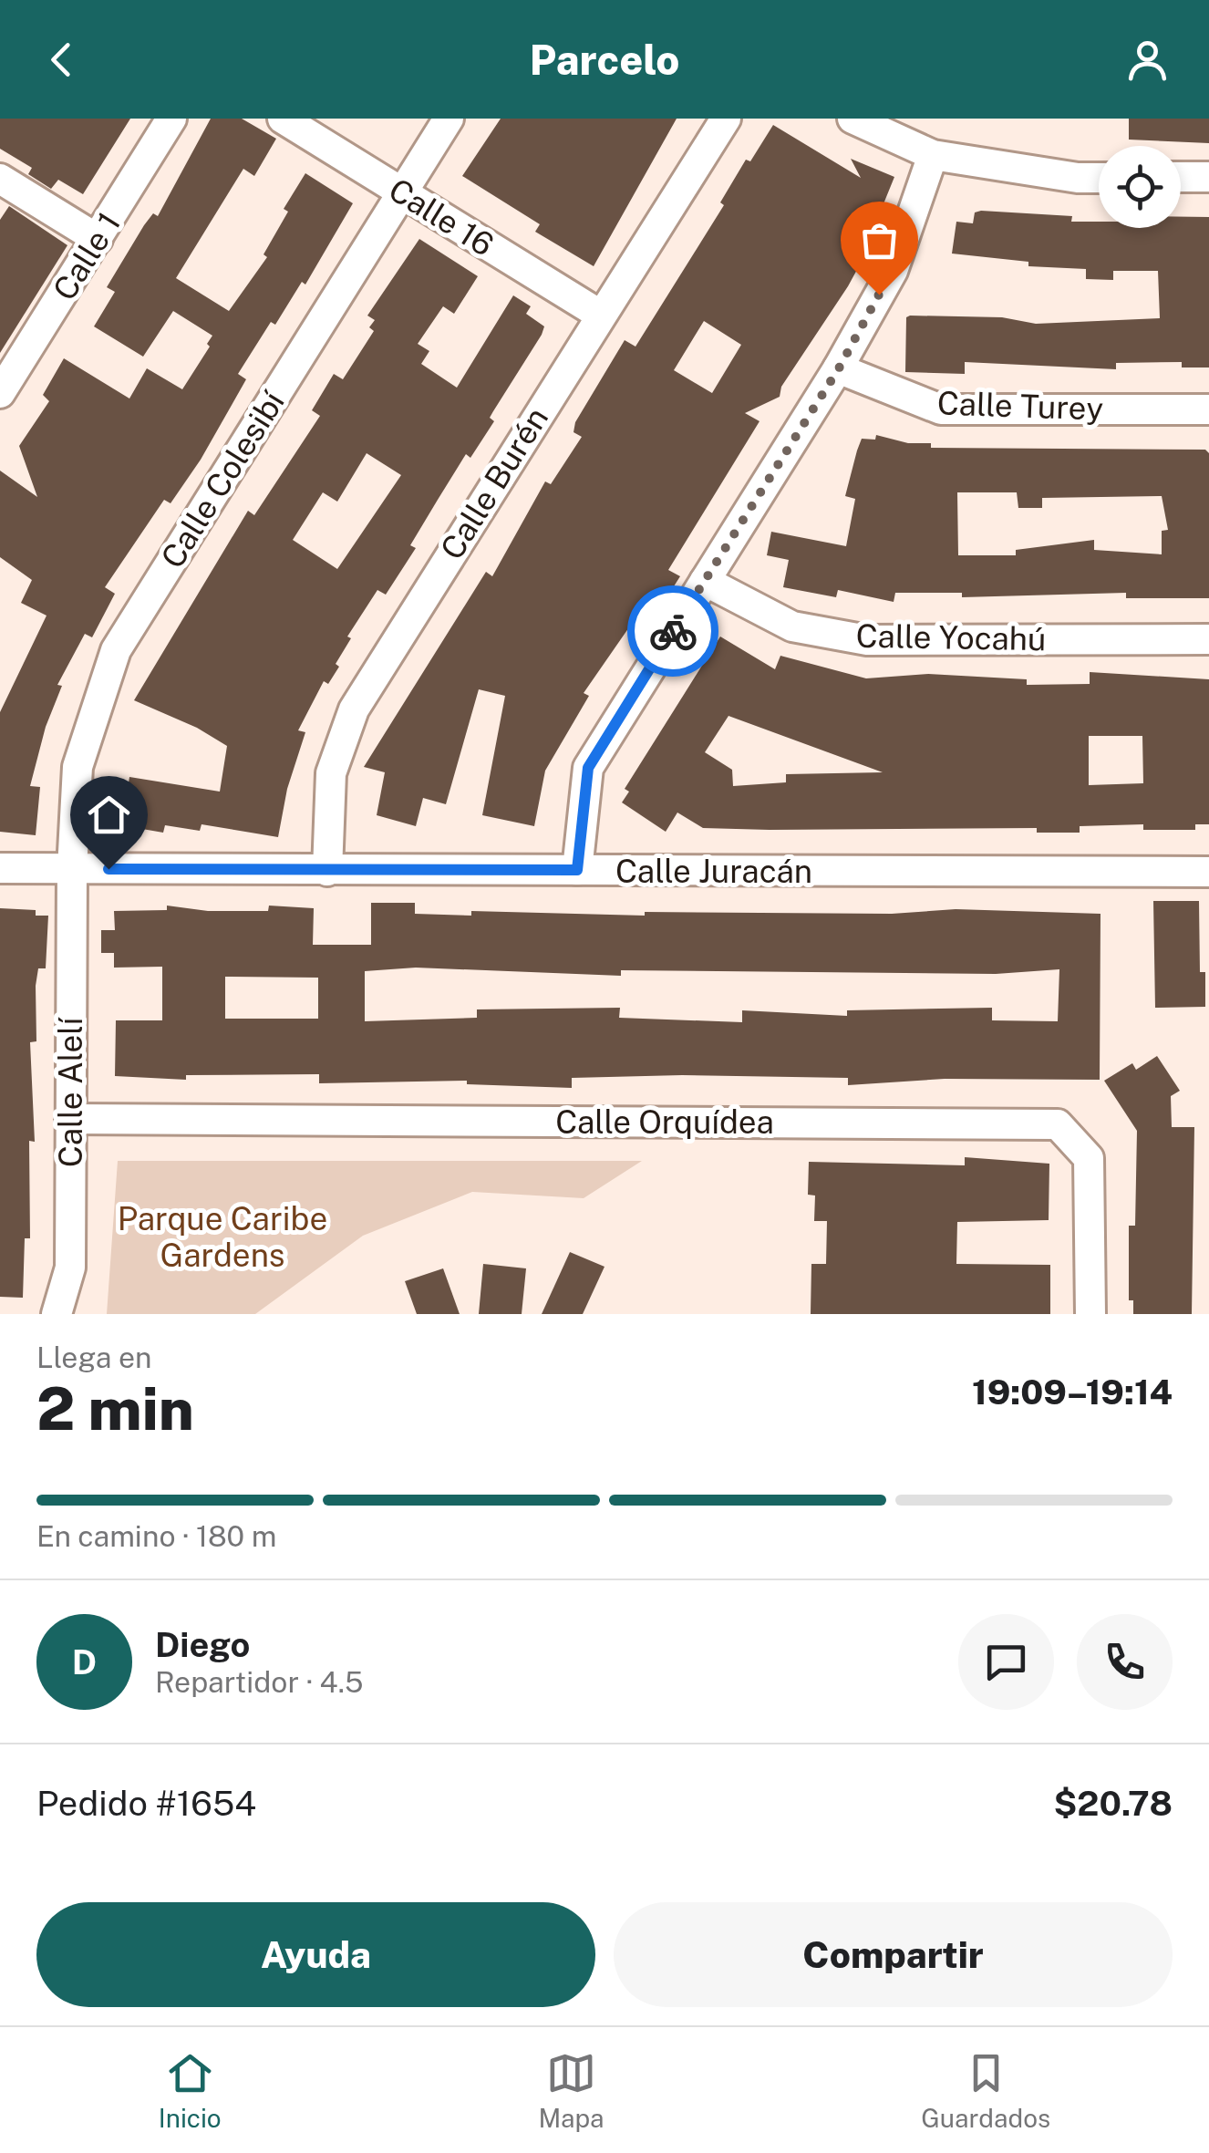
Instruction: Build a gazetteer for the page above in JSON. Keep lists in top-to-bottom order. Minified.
{"streets":{"street":["Calle 16","Calle 1","Calle Turey","Calle Colesibí","Calle Burén","Calle Yocahú","Calle Juracán","Calle Alelí","Calle Orquídea"]},"crossings":[["Calle 16","Calle Colesibí"],["Calle 16","Calle Burén"],["Calle Colesibí","Calle Juracán"],["Calle Colesibí","Calle Alelí"],["Calle Burén","Calle Juracán"],["Calle Juracán","Calle Alelí"],["Calle Alelí","Calle Orquídea"]],"parks":["Parque Caribe Gardens"],"page":{"header":"Parcelo","heading":["2 min","Llega en","19:09–19:14"],"panel":["Diego","Repartidor · 4.5","Pedido #1654","$20.78"],"bar":"En camino · 180 m","round":"D","buttons":["Ayuda","Compartir"],"tabs":["Inicio","Mapa","Guardados"]}}
